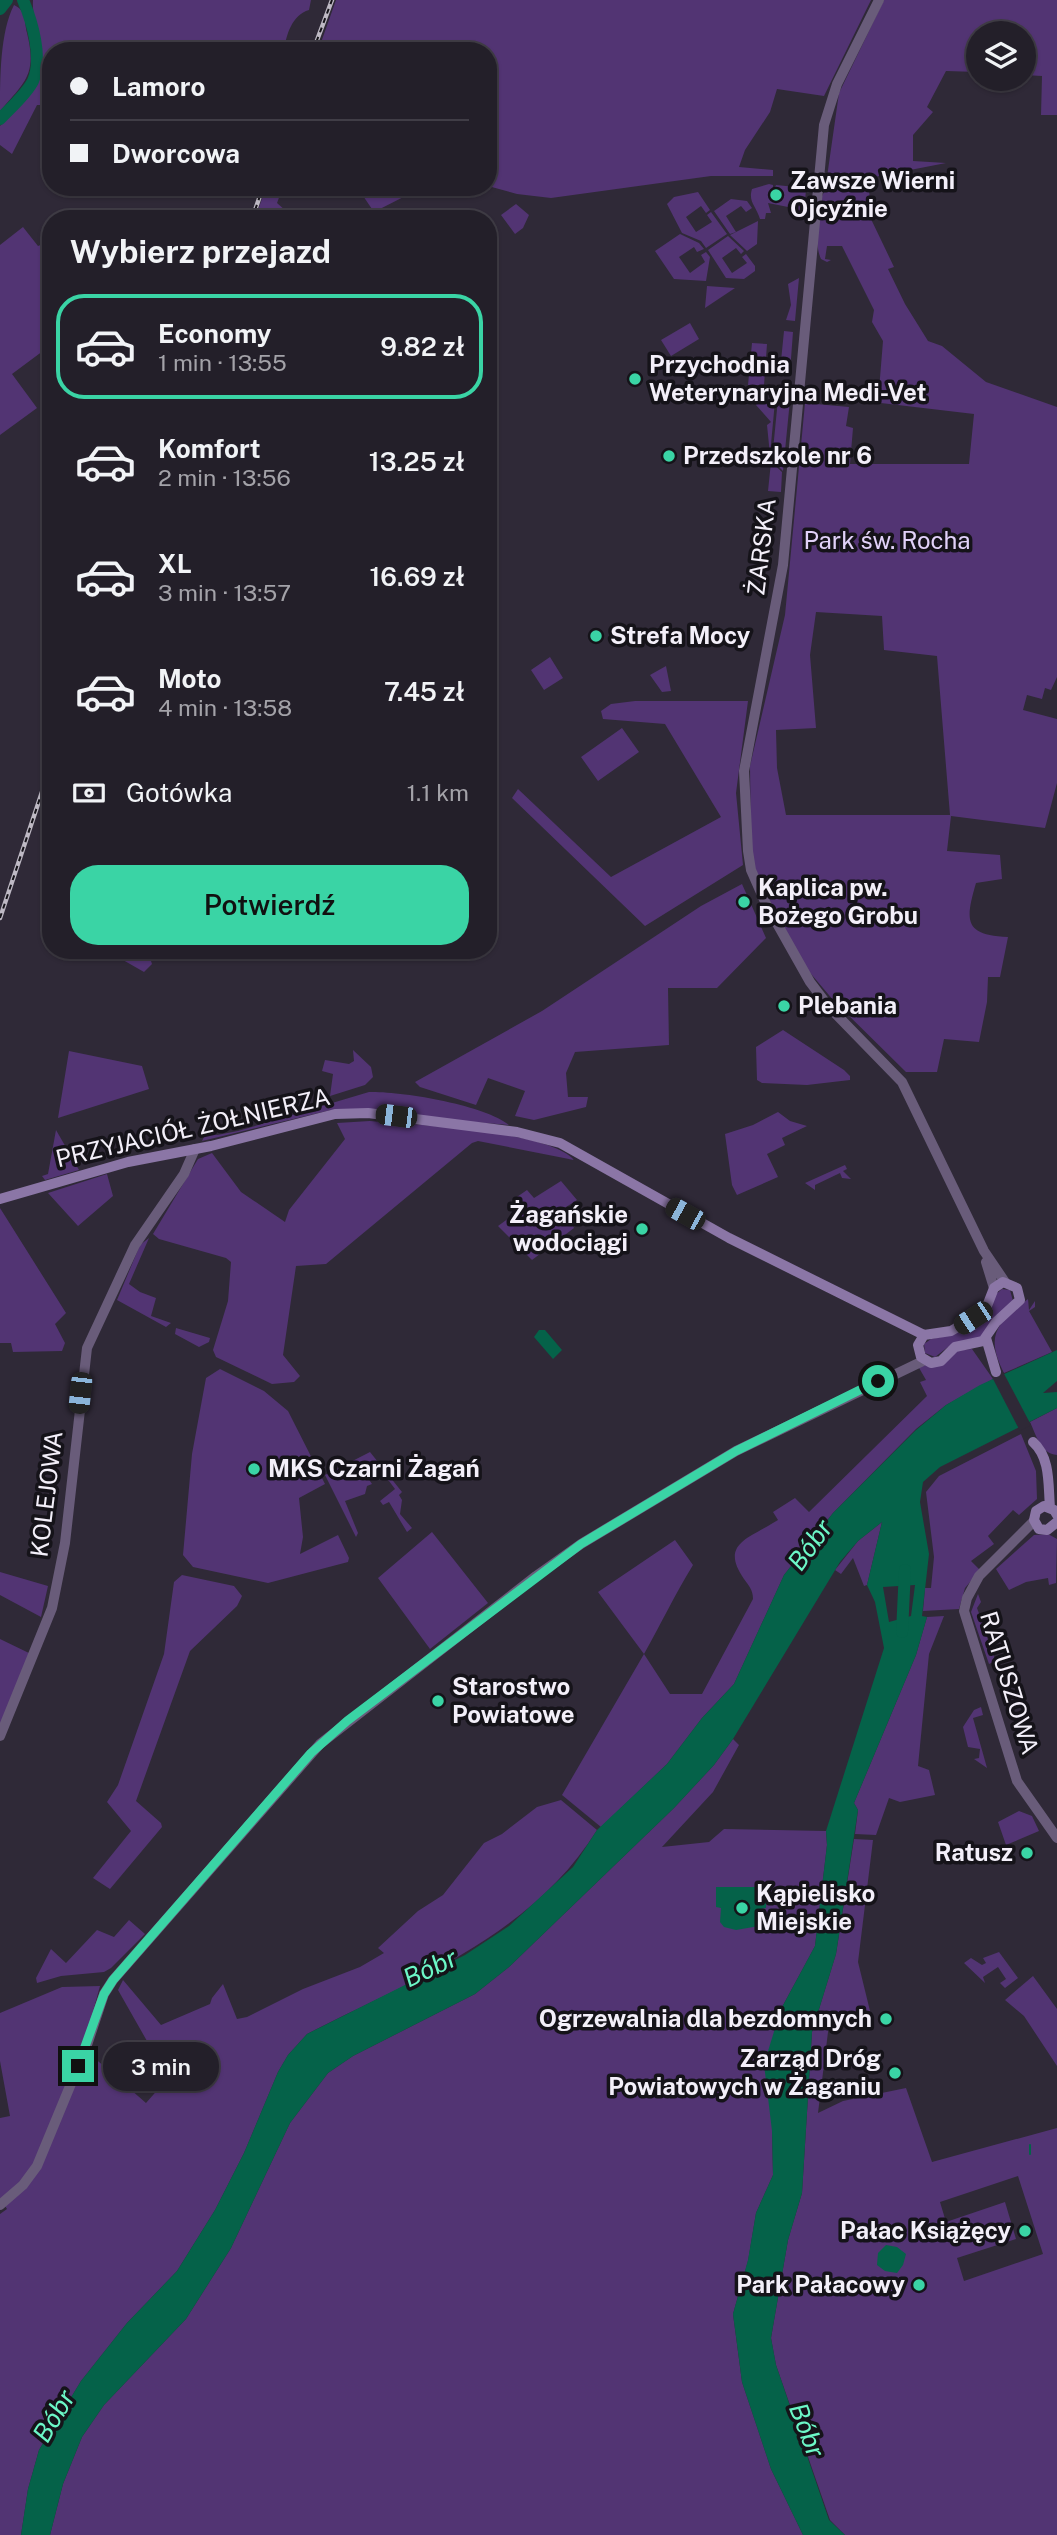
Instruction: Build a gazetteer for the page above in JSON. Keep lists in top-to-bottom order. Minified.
{"streets":{"main road":["PRZYJACIÓŁ ŻOŁNIERZA"],"street":["ŻARSKA","KOLEJOWA","RATUSZOWA"]},"crossings":[["PRZYJACIÓŁ ŻOŁNIERZA","KOLEJOWA"]],"water":["Bóbr"],"parks":["Park św. Rocha"],"places":["Zawsze Wierni Ojcyźnie","Przychodnia Weterynaryjna Medi-Vet","Przedszkole nr 6","Strefa Mocy","Kaplica pw. Bożego Grobu","Plebania","Żagańskie wodociągi","MKS Czarni Żagań","Starostwo Powiatowe","Ratusz","Kąpielisko Miejskie","Ogrzewalnia dla bezdomnych","Zarząd Dróg Powiatowych w Żaganiu","Pałac Książęcy","Park Pałacowy"],"page":{"banner":["Lamoro","Dworcowa"],"heading":"Wybierz przejazd","list":[{"name":"Economy","note":"1 min · 13:55","value":"9.82 zł"},{"name":"Komfort","note":"2 min · 13:56","value":"13.25 zł"},{"name":"XL","note":"3 min · 13:57","value":"16.69 zł"},{"name":"Moto","note":"4 min · 13:58","value":"7.45 zł"}],"pay":["Gotówka","1.1 km"],"buttons":"Potwierdź","bubble":"3 min"}}
